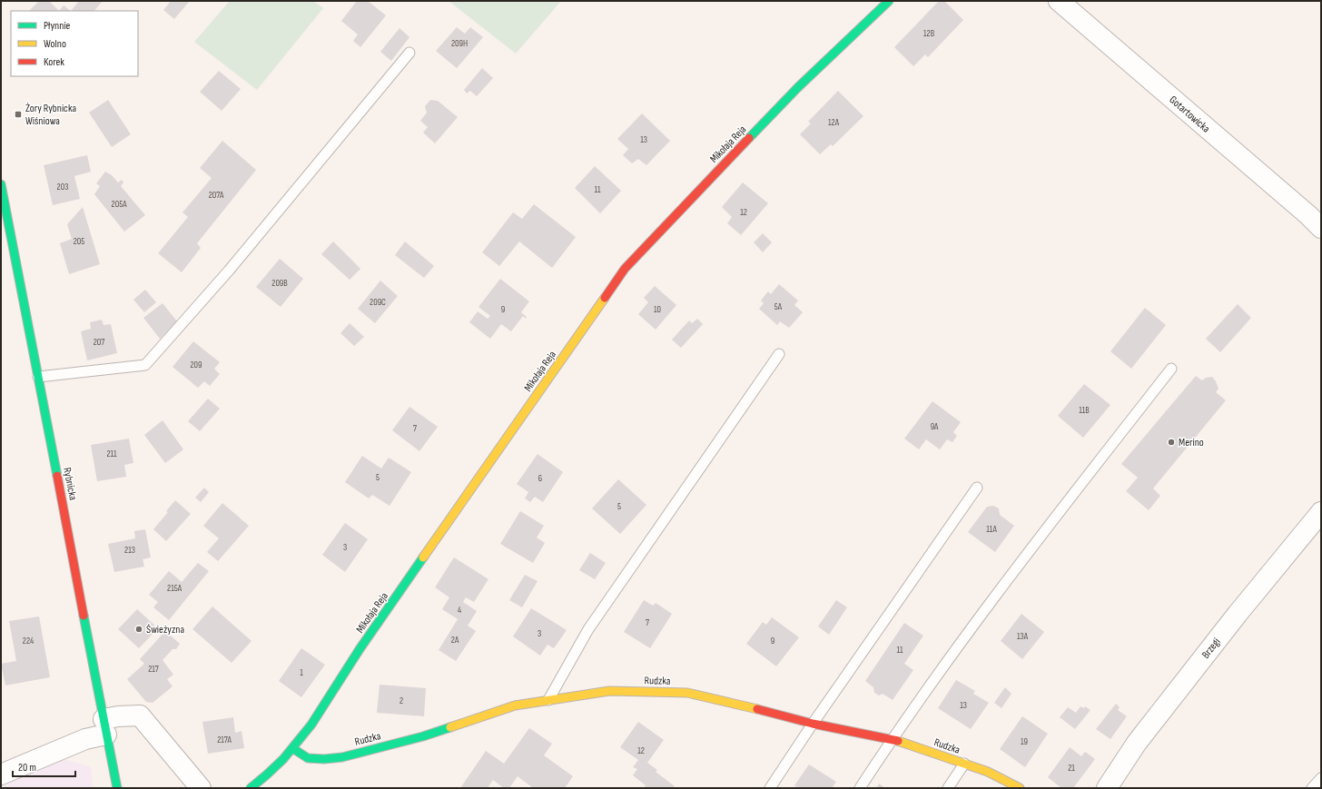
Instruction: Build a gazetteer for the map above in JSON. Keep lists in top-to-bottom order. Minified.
{"streets":{"street":["Gotartowicka","Mikołaja Reja","Rybnicka","Brzegi","Rudzka"]},"crossings":[["Mikołaja Reja","Rudzka"]],"places":{"transit":["Żory Rybnicka Wiśniowa"],"other":["Merino","Świeżyzna"]},"house_numbers":["12B","209H","12A","13","203","11","207A","205A","12","205","209B","209C","5A","9","10","207","209","11B","9A","7","211","5","6","5","11A","3","213","215A","4","7","3","13A","2A","224","9","11","217","1","2","13","217A","19","12","21"],"legend":["Płynnie","Wolno","Korek"],"scale_bar":"20 m"}
